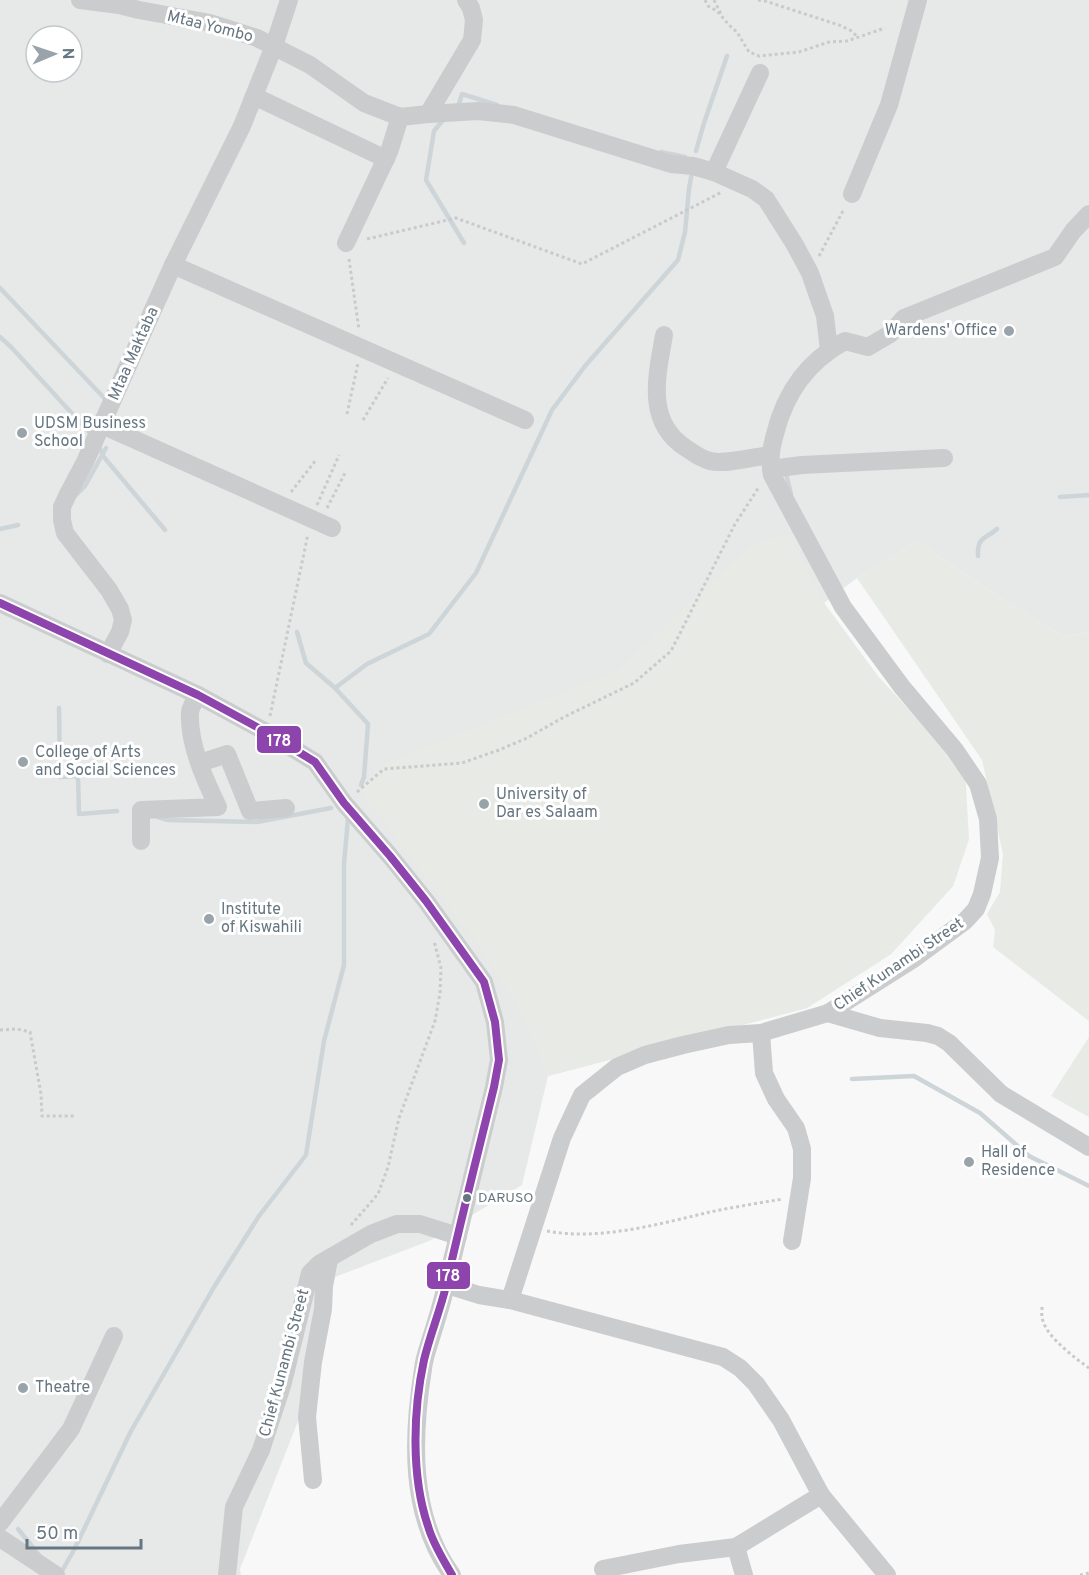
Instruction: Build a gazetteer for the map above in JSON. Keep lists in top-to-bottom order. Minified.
{"streets":{"street":["Mtaa Yombo","Mtaa Maktaba","Chief Kunambi Street"]},"crossings":[["Mtaa Yombo","Mtaa Maktaba"]],"places":["Wardens' Office","UDSM Business School","College of Arts and Social Sciences","University of Dar es Salaam","Institute of Kiswahili","Hall of Residence","DARUSO","Theatre"],"lines":["transit line 178"],"scale_bar":"50 m","north":"right"}
